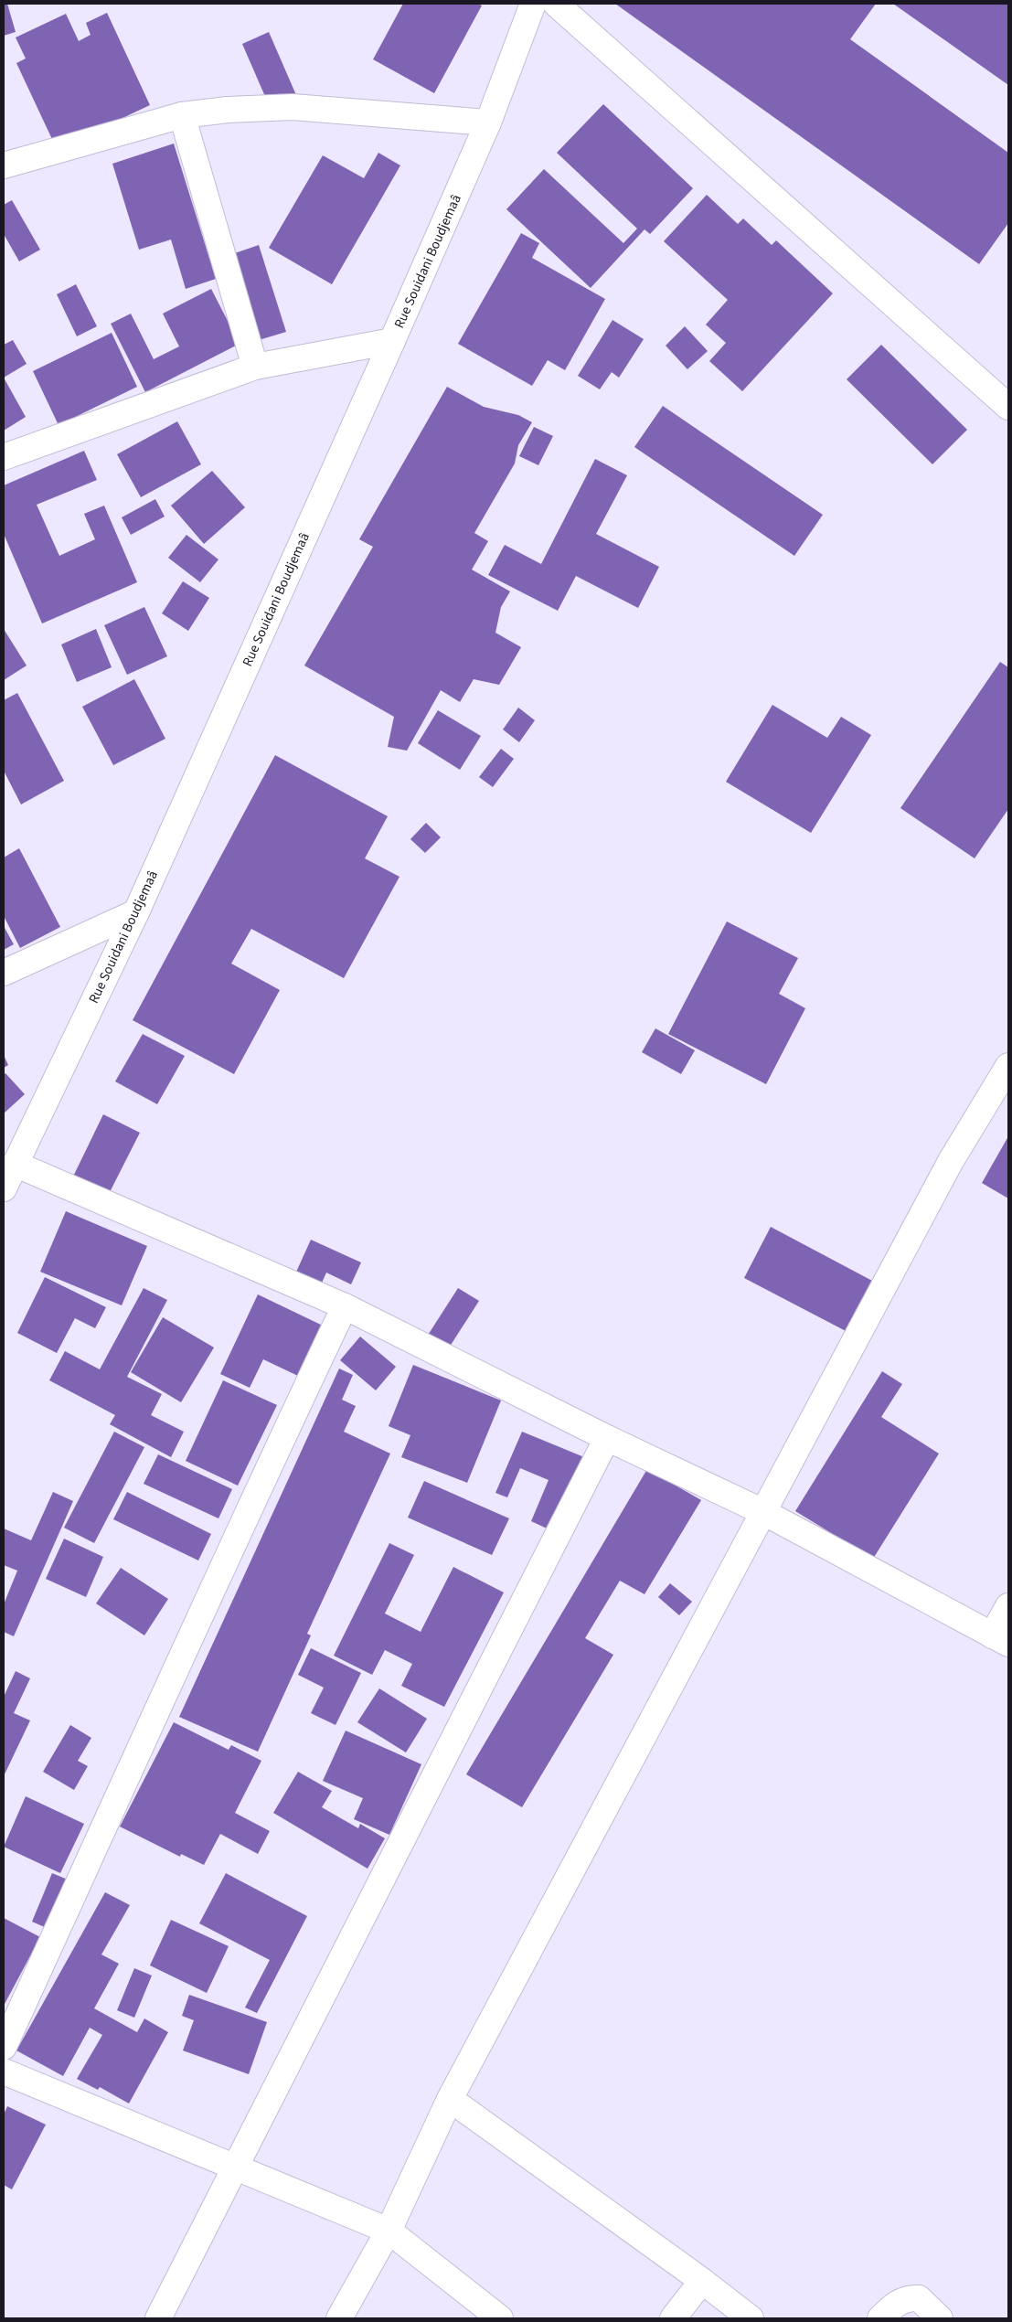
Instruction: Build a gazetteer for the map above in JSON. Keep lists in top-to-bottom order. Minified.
{"streets":{"street":["Rue Souidani Boudjemaâ"]}}
